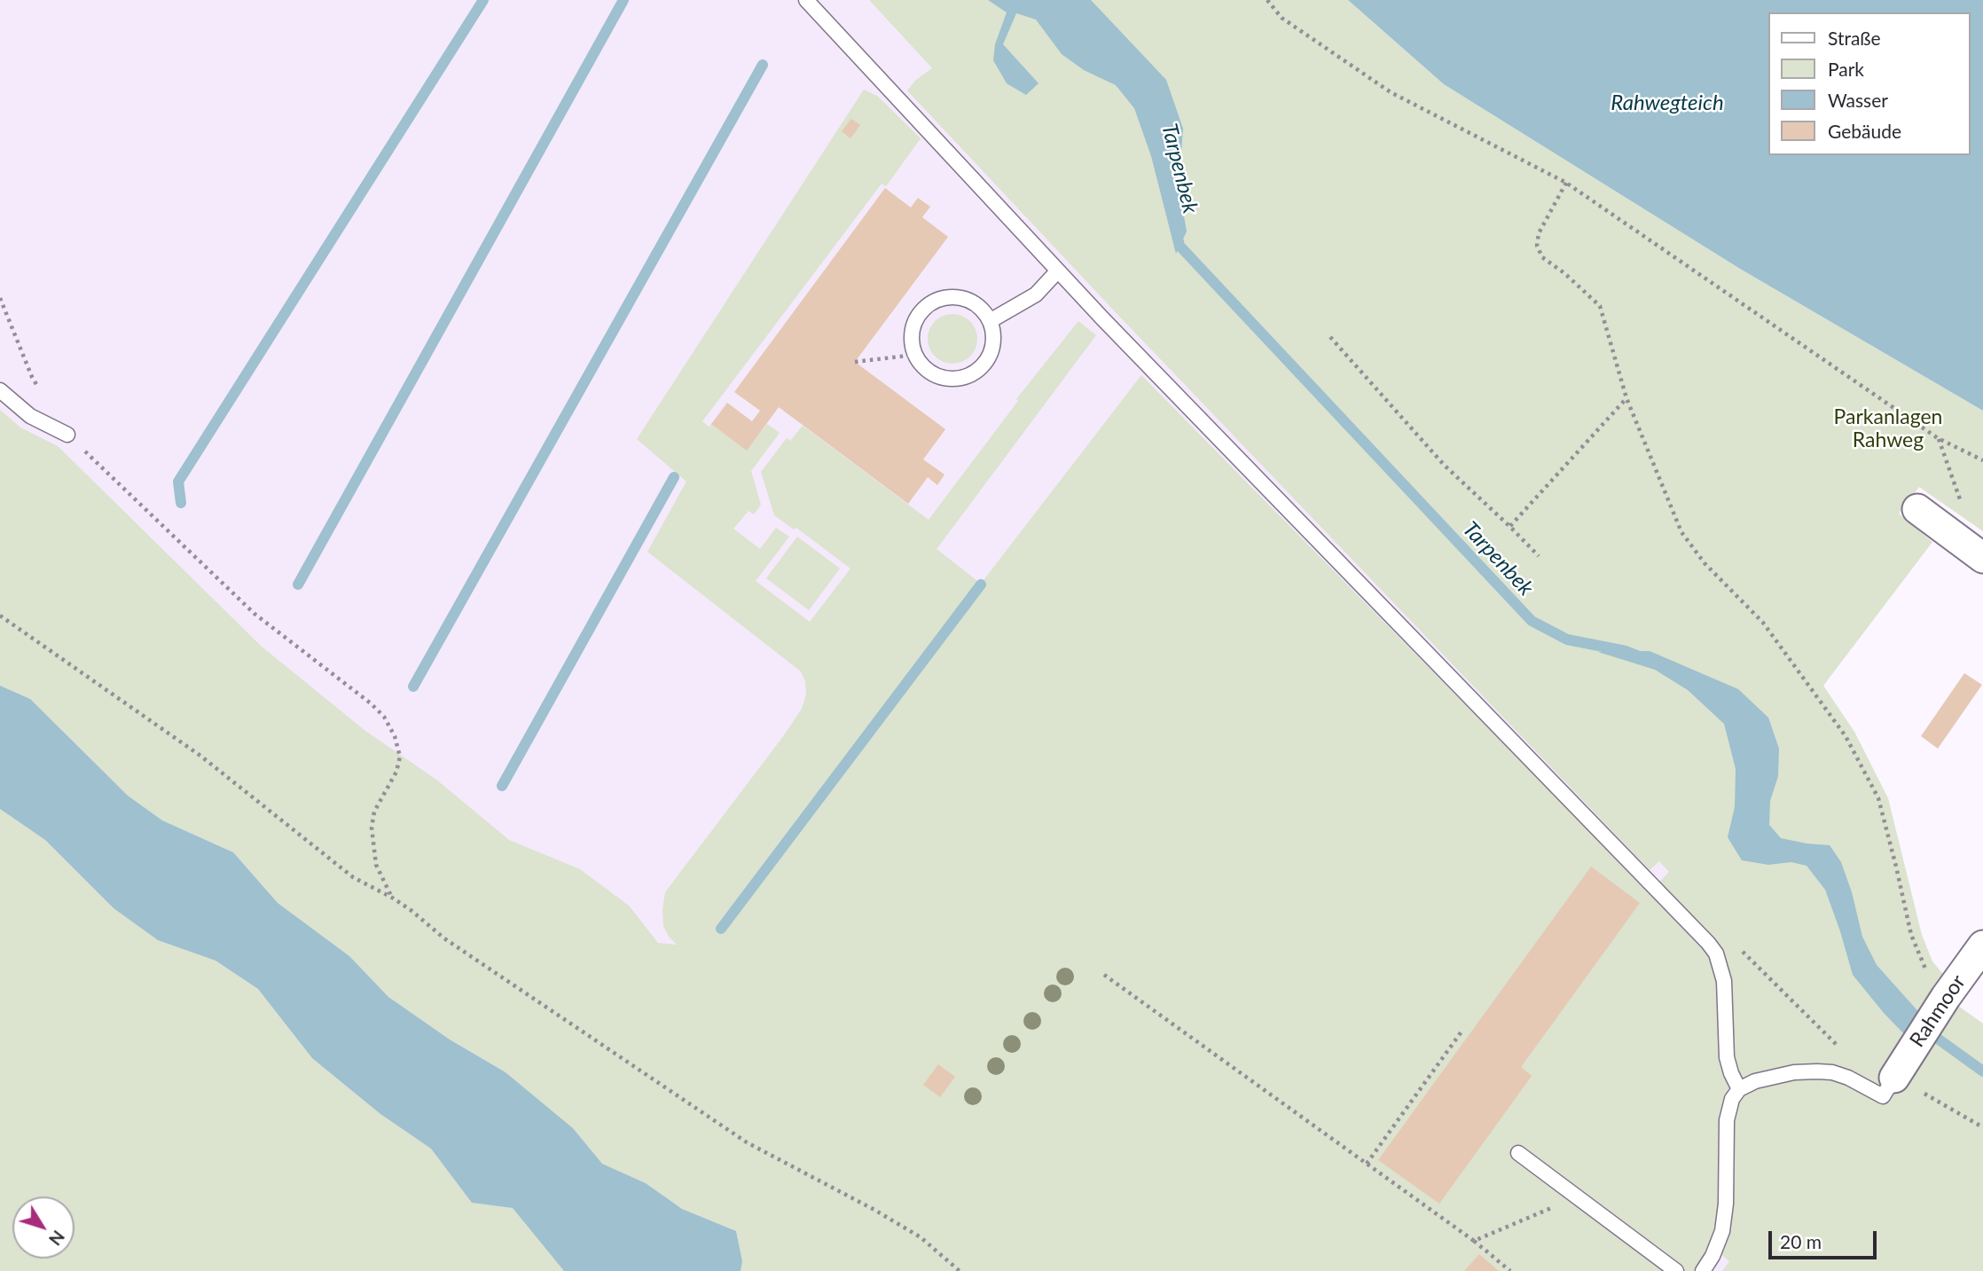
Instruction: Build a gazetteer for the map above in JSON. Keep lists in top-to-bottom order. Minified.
{"streets":{"street":["Rahmoor"]},"water":["Rahwegteich","Tarpenbek"],"parks":["Parkanlagen Rahweg"],"legend":["Straße","Park","Wasser","Gebäude"],"scale_bar":"20 m","north":"bottom right"}
